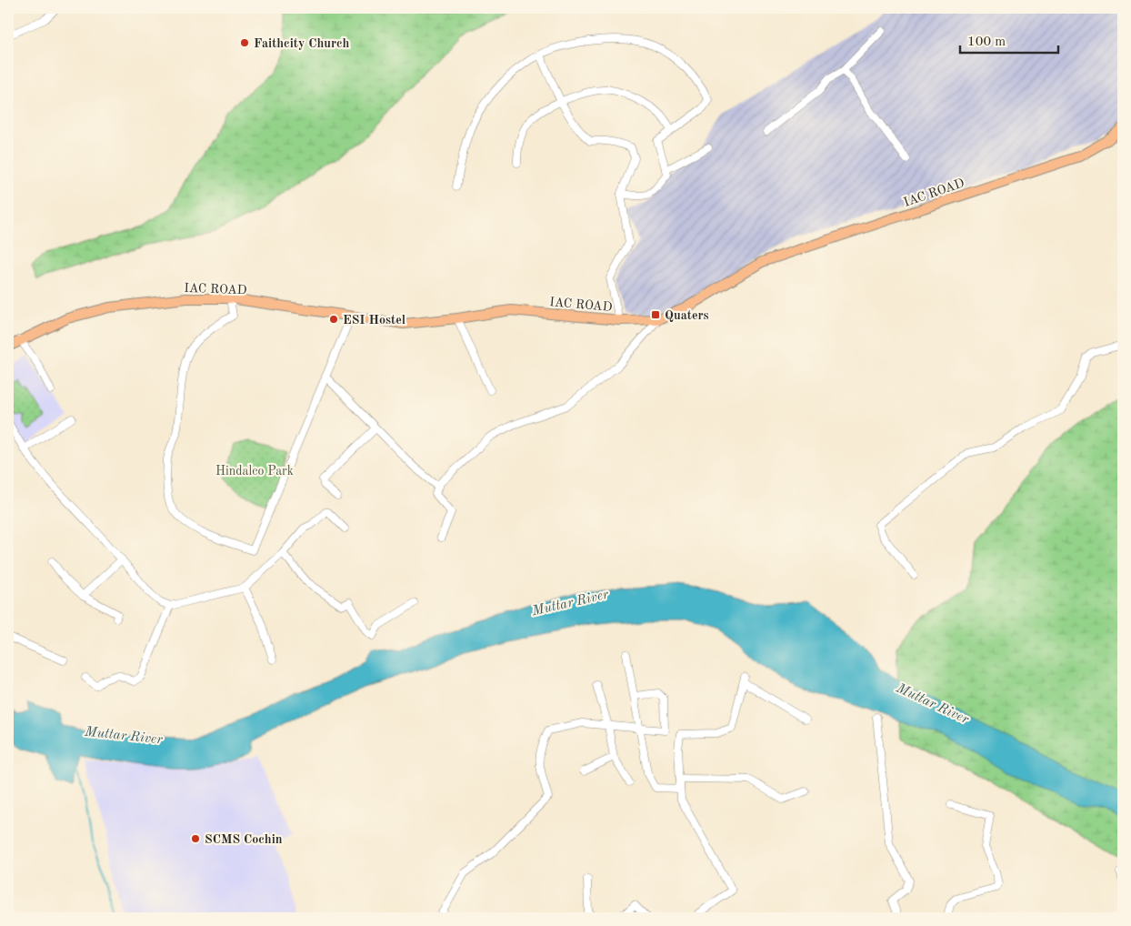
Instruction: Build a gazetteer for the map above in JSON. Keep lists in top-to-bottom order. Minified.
{"streets":{"main road":["IAC ROAD"]},"water":["Muttar River"],"parks":["Hindalco Park"],"places":{"other":["Faithcity Church","ESI Hostel","SCMS Cochin"],"transit":["Quaters"]},"scale_bar":"100 m"}
